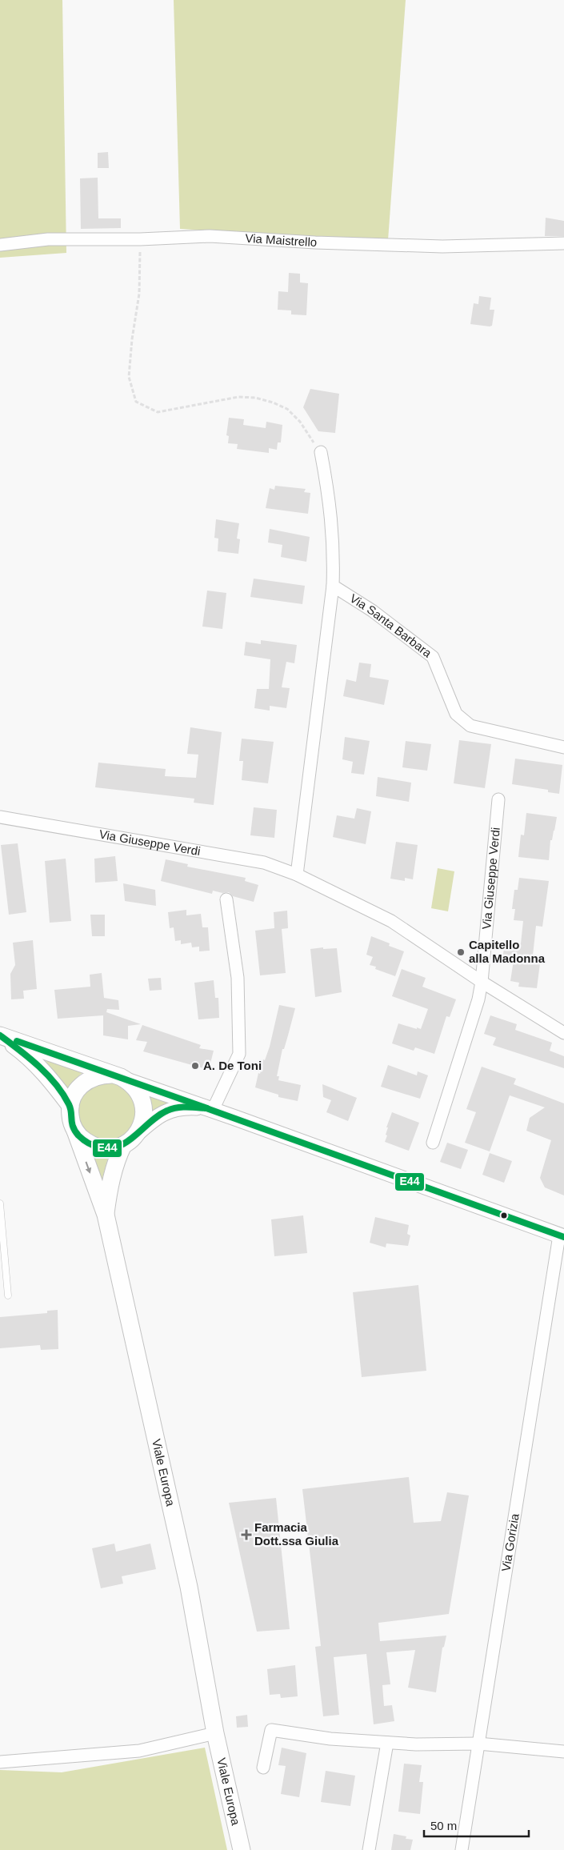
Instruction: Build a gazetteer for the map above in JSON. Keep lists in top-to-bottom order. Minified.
{"streets":{"main road":["Viale Europa"],"street":["Via Maistrello","Via Santa Barbara","Via Giuseppe Verdi","Via Gorizia"]},"places":{"other":["Capitello alla Madonna","A. De Toni"],"health":["Farmacia Dott.ssa Giulia"]},"lines":["transit line E44"],"scale_bar":"50 m"}
